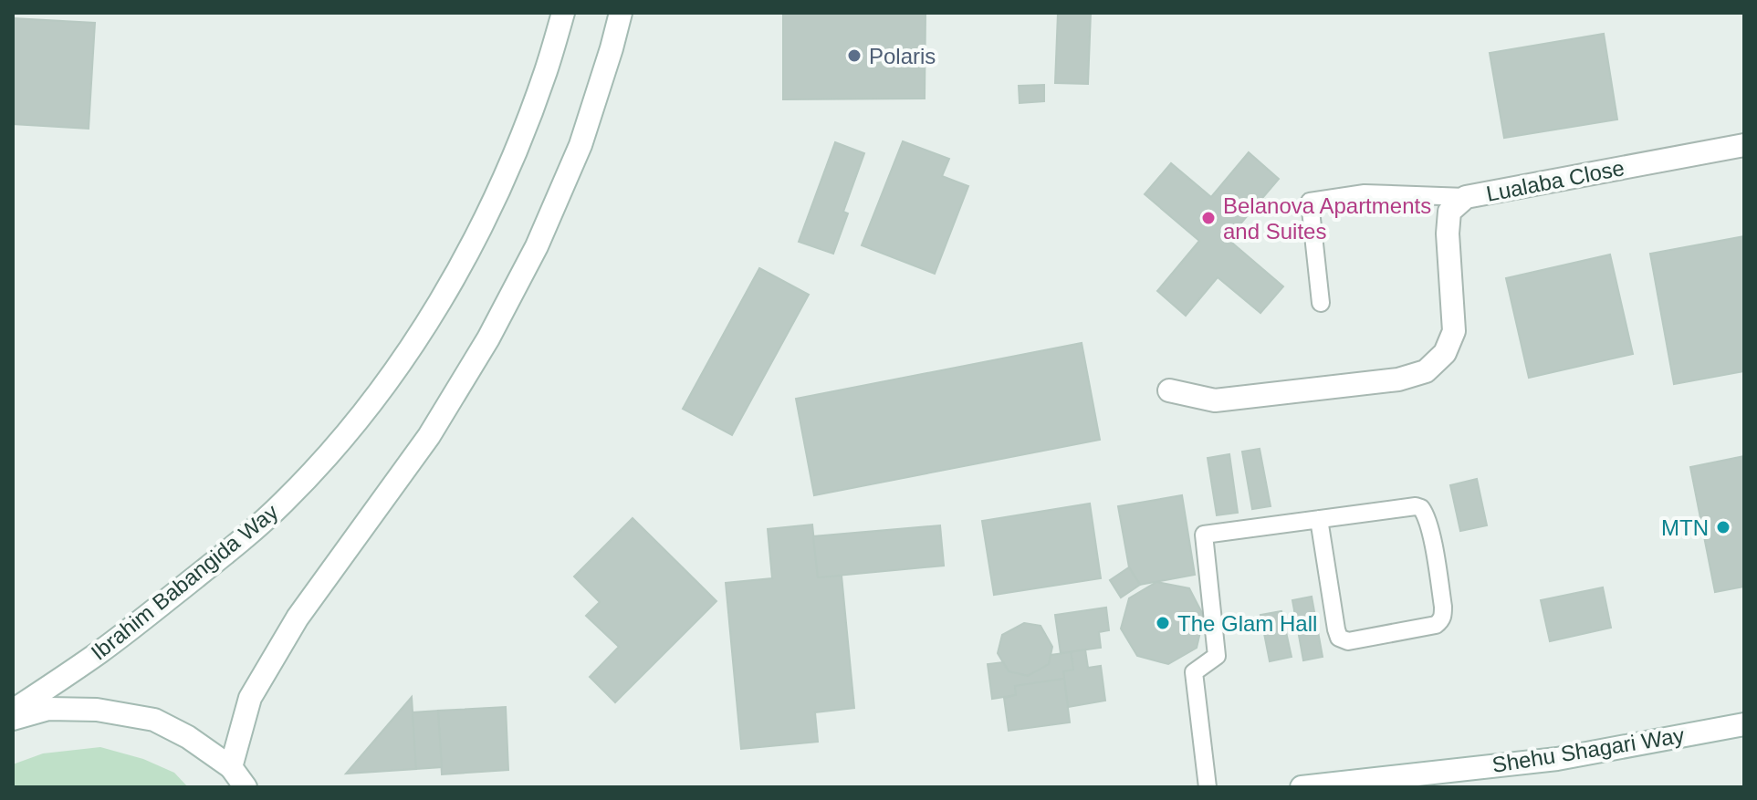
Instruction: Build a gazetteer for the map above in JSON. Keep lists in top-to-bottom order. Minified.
{"streets":{"main road":["Lualaba Close","Ibrahim Babangida Way","Shehu Shagari Way"]},"places":["Polaris","Belanova Apartments and Suites","MTN","The Glam Hall"]}
